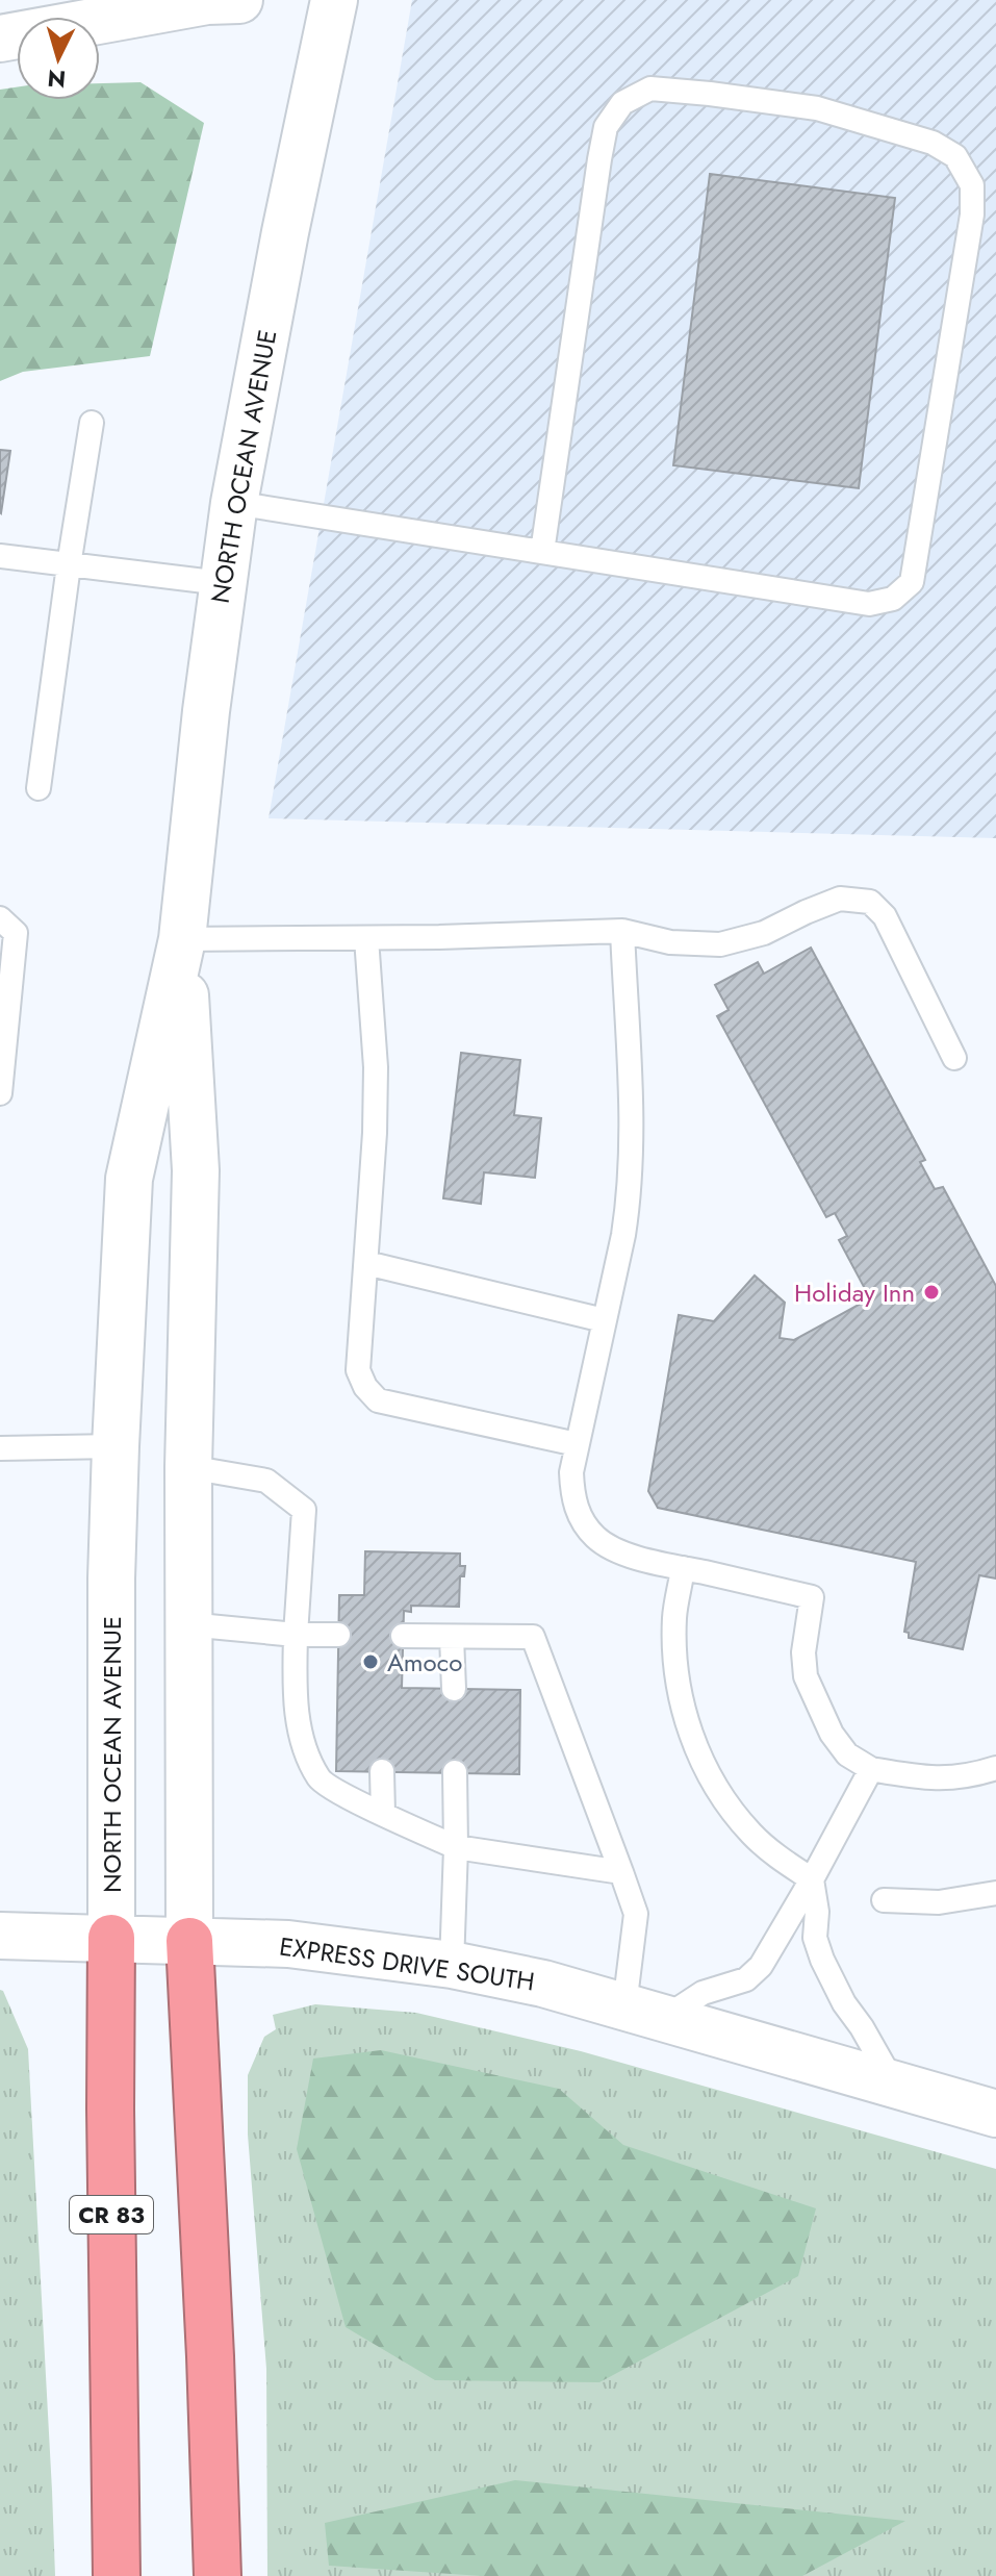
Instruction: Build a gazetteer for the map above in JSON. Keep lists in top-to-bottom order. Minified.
{"streets":{"highway":["NORTH OCEAN AVENUE","CR 83"],"main road":["EXPRESS DRIVE SOUTH"]},"crossings":[["NORTH OCEAN AVENUE","EXPRESS DRIVE SOUTH"]],"places":["Holiday Inn","Amoco"],"north":"bottom"}
